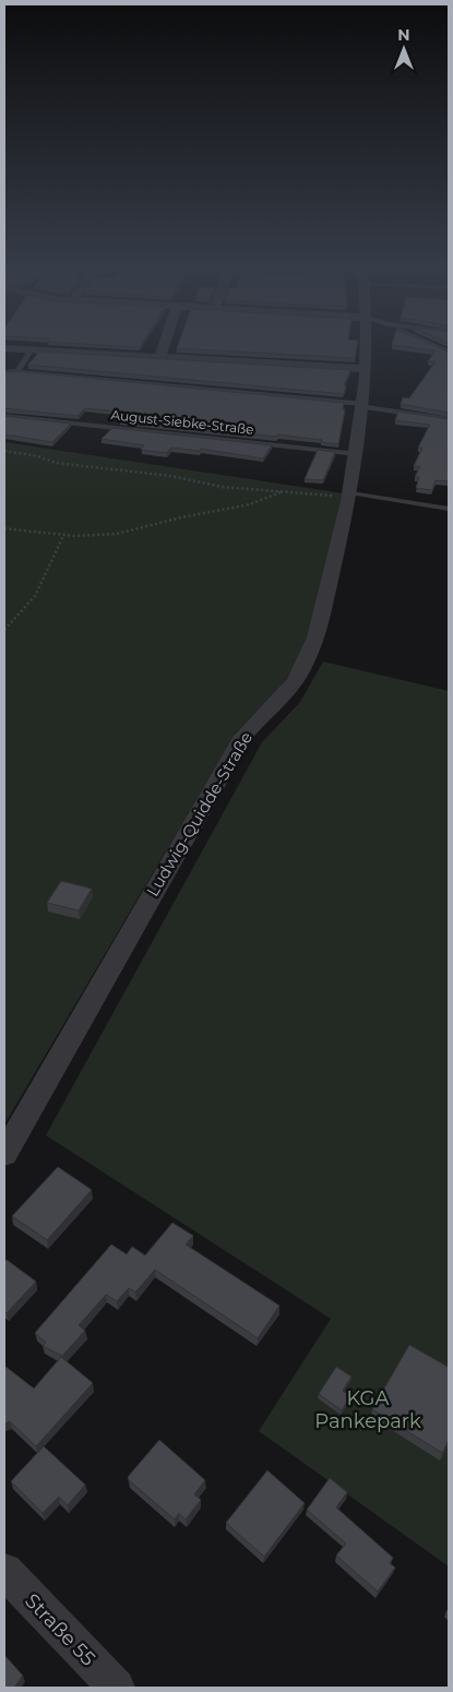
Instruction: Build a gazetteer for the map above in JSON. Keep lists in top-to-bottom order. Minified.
{"streets":{"street":["Ludwig-Quidde-Straße","Straße 55"],"lane":["August-Siebke-Straße"]},"crossings":[["August-Siebke-Straße","Ludwig-Quidde-Straße"]],"parks":["KGA Pankepark"],"north":"top"}
